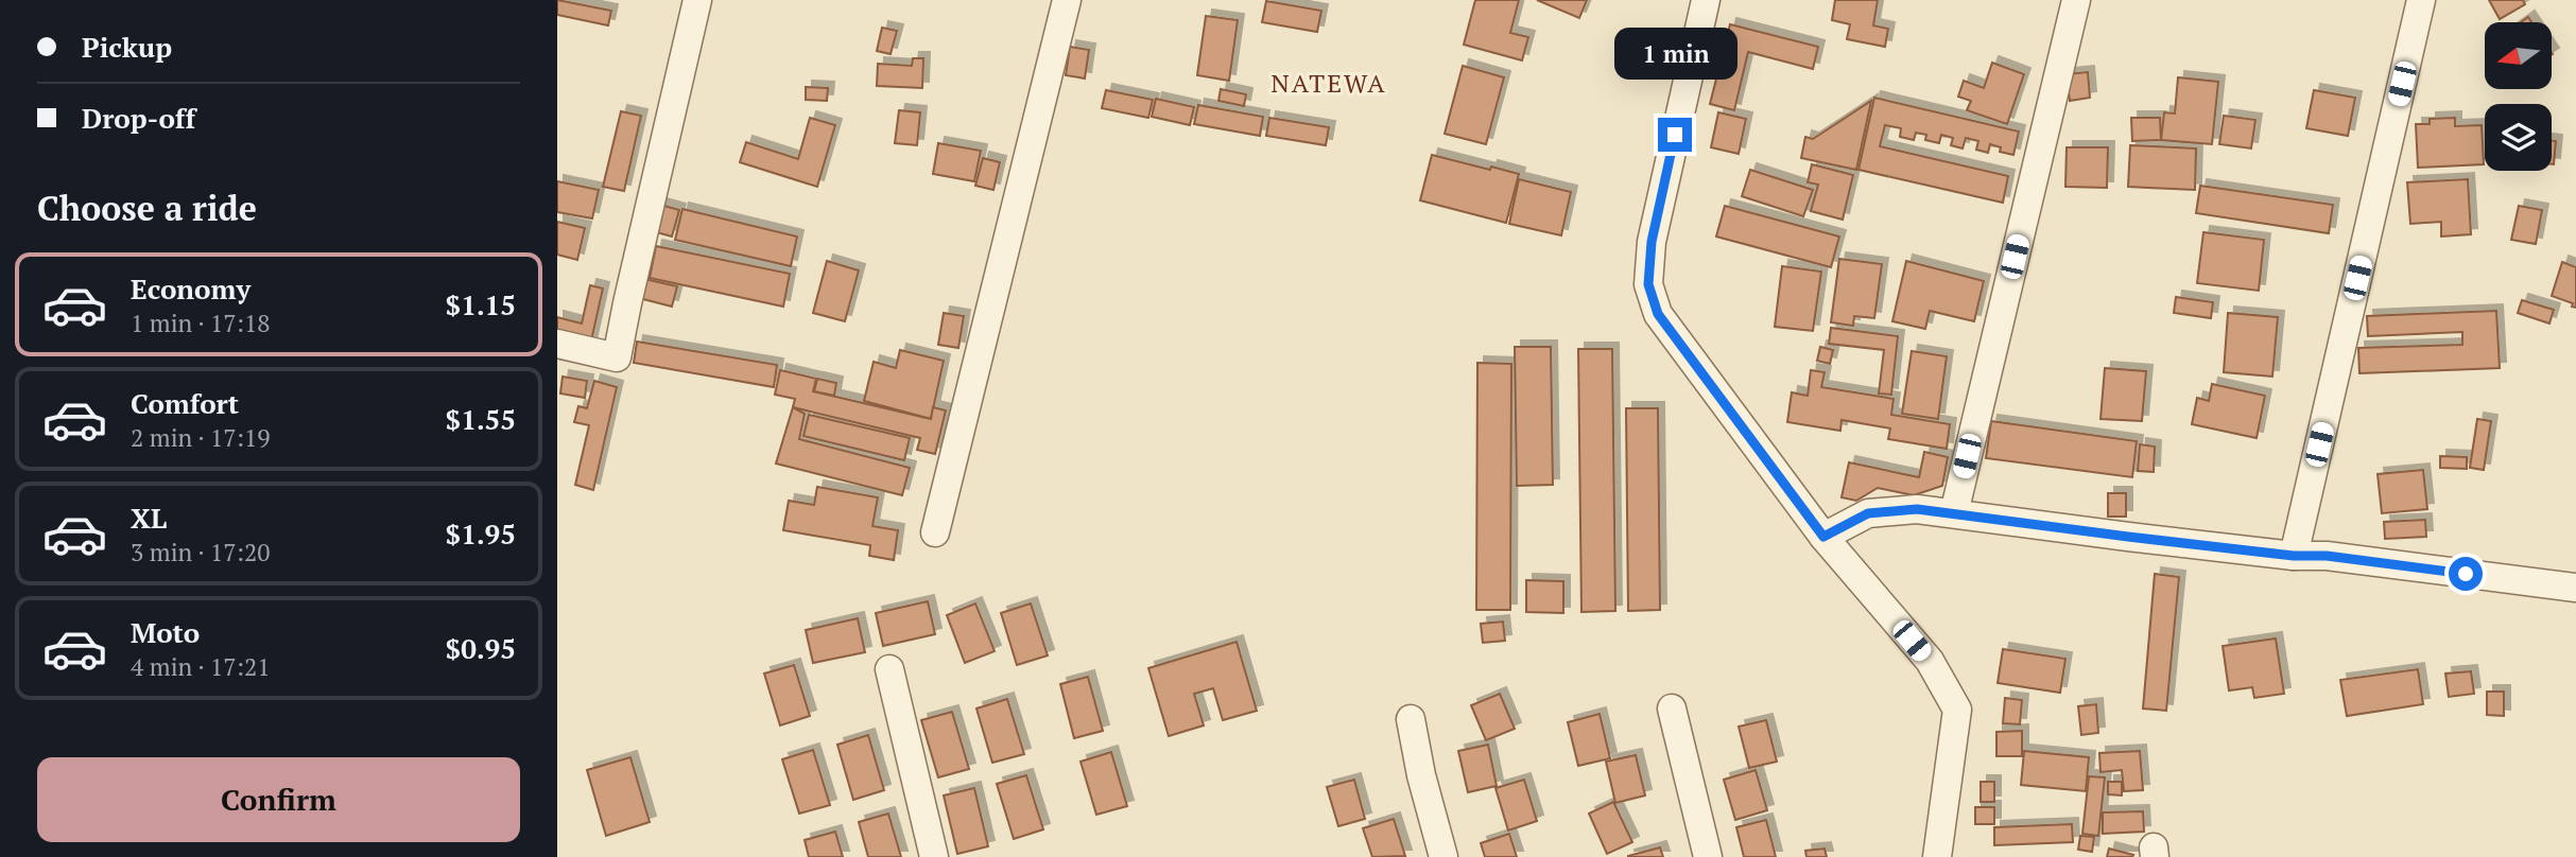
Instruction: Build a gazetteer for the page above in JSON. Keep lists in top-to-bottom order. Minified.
{"districts":["NATEWA"],"north":"left","page":{"banner":["Pickup","Drop-off"],"bubble":"1 min","heading":"Choose a ride","list":[{"name":"Economy","note":"1 min · 17:18","value":"$1.15"},{"name":"Comfort","note":"2 min · 17:19","value":"$1.55"},{"name":"XL","note":"3 min · 17:20","value":"$1.95"},{"name":"Moto","note":"4 min · 17:21","value":"$0.95"}],"buttons":"Confirm"}}
